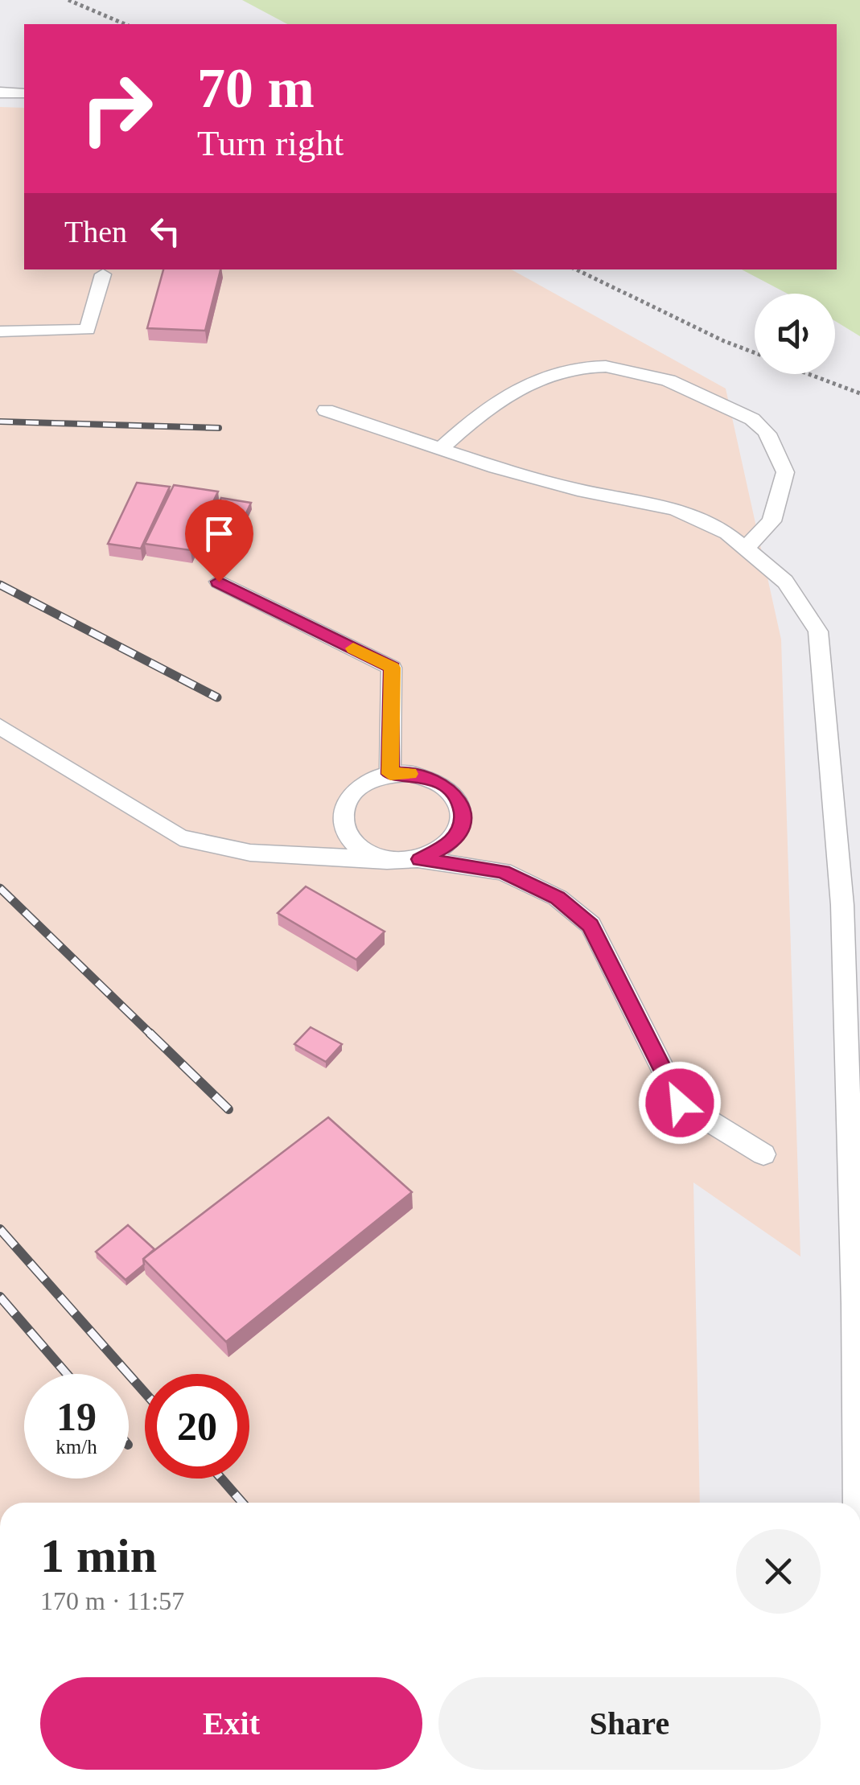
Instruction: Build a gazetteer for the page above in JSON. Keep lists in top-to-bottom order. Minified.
{"page":{"turn":["70 m","Turn right"],"then":"Then","speed":"19 km/h","limit":"20","heading":["1 min","170 m · 11:57"],"buttons":["Exit","Share"]}}
